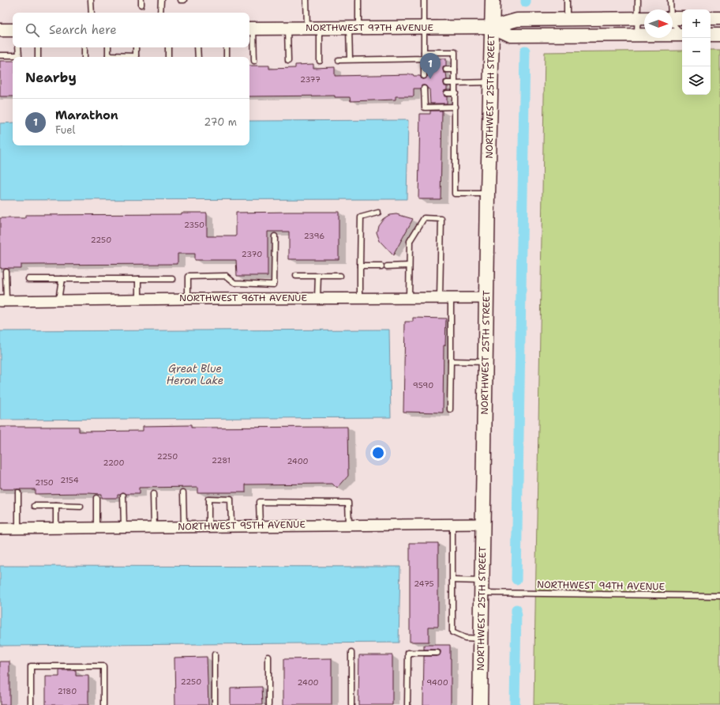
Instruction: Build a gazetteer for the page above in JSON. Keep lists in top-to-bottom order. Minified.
{"streets":{"main road":["NORTHWEST 25TH STREET"],"street":["NORTHWEST 97TH AVENUE","NORTHWEST 96TH AVENUE","NORTHWEST 95TH AVENUE"],"lane":["NORTHWEST 94TH AVENUE"]},"crossings":[["NORTHWEST 97TH AVENUE","NORTHWEST 25TH STREET"],["NORTHWEST 25TH STREET","NORTHWEST 96TH AVENUE"],["NORTHWEST 25TH STREET","NORTHWEST 95TH AVENUE"],["NORTHWEST 25TH STREET","NORTHWEST 94TH AVENUE"]],"water":["Great Blue Heron Lake"],"house_numbers":["2377","2350","2396","2250","2370","9590","2250","2281","2400","2200","2154","2150","2475","2250","2400","9400","2180"],"north":"right","page":{"map_buttons":["+","−"],"search":"Search here","pins":"1","heading":"Nearby","list":[{"mark":"1","name":"Marathon","note":"Fuel","value":"270 m"}]}}
